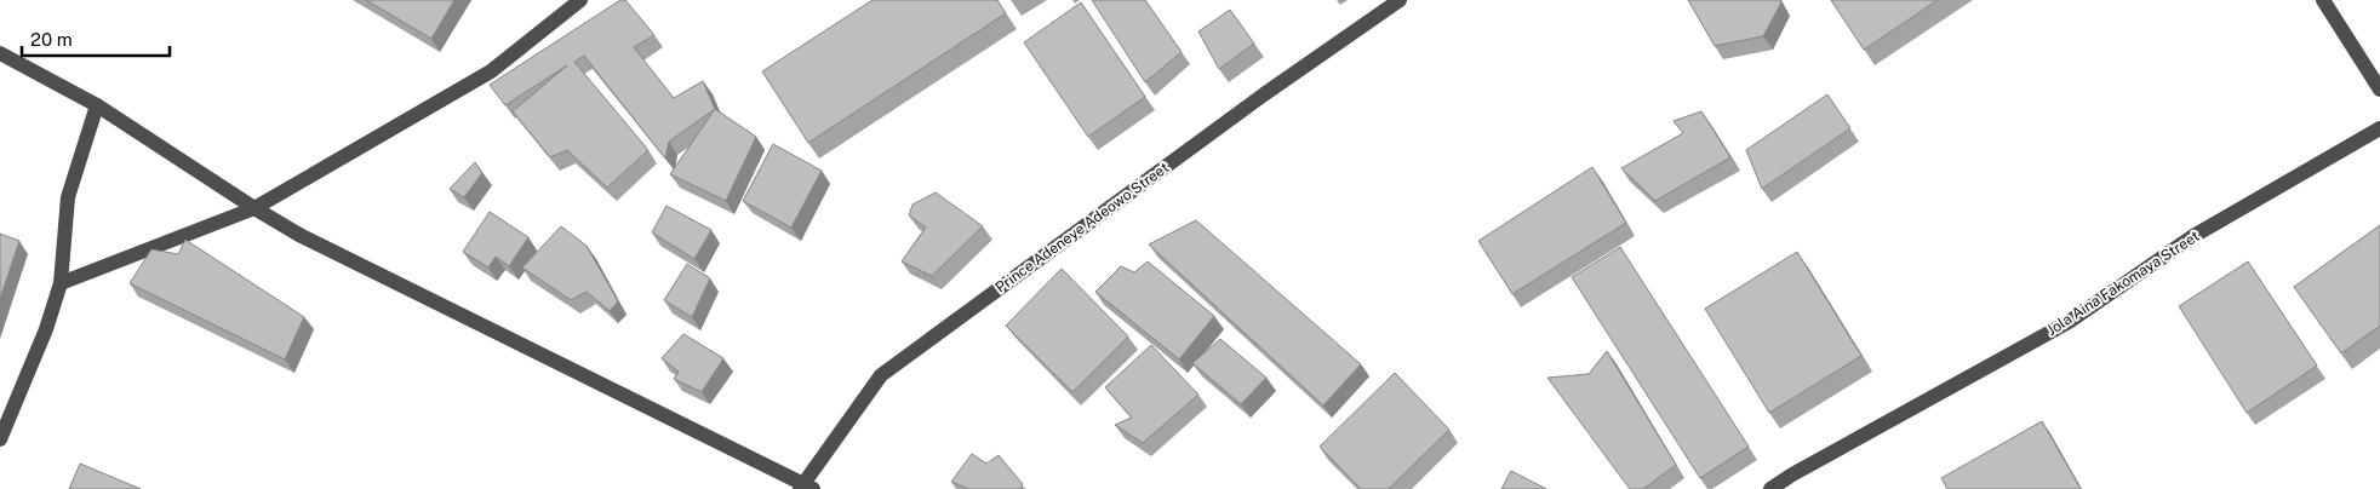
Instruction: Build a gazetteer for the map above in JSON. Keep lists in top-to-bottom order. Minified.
{"streets":{"street":["Prince Adeneye Adeowo Street","Jola Aina Fakomaya Street"]},"scale_bar":"20 m"}
